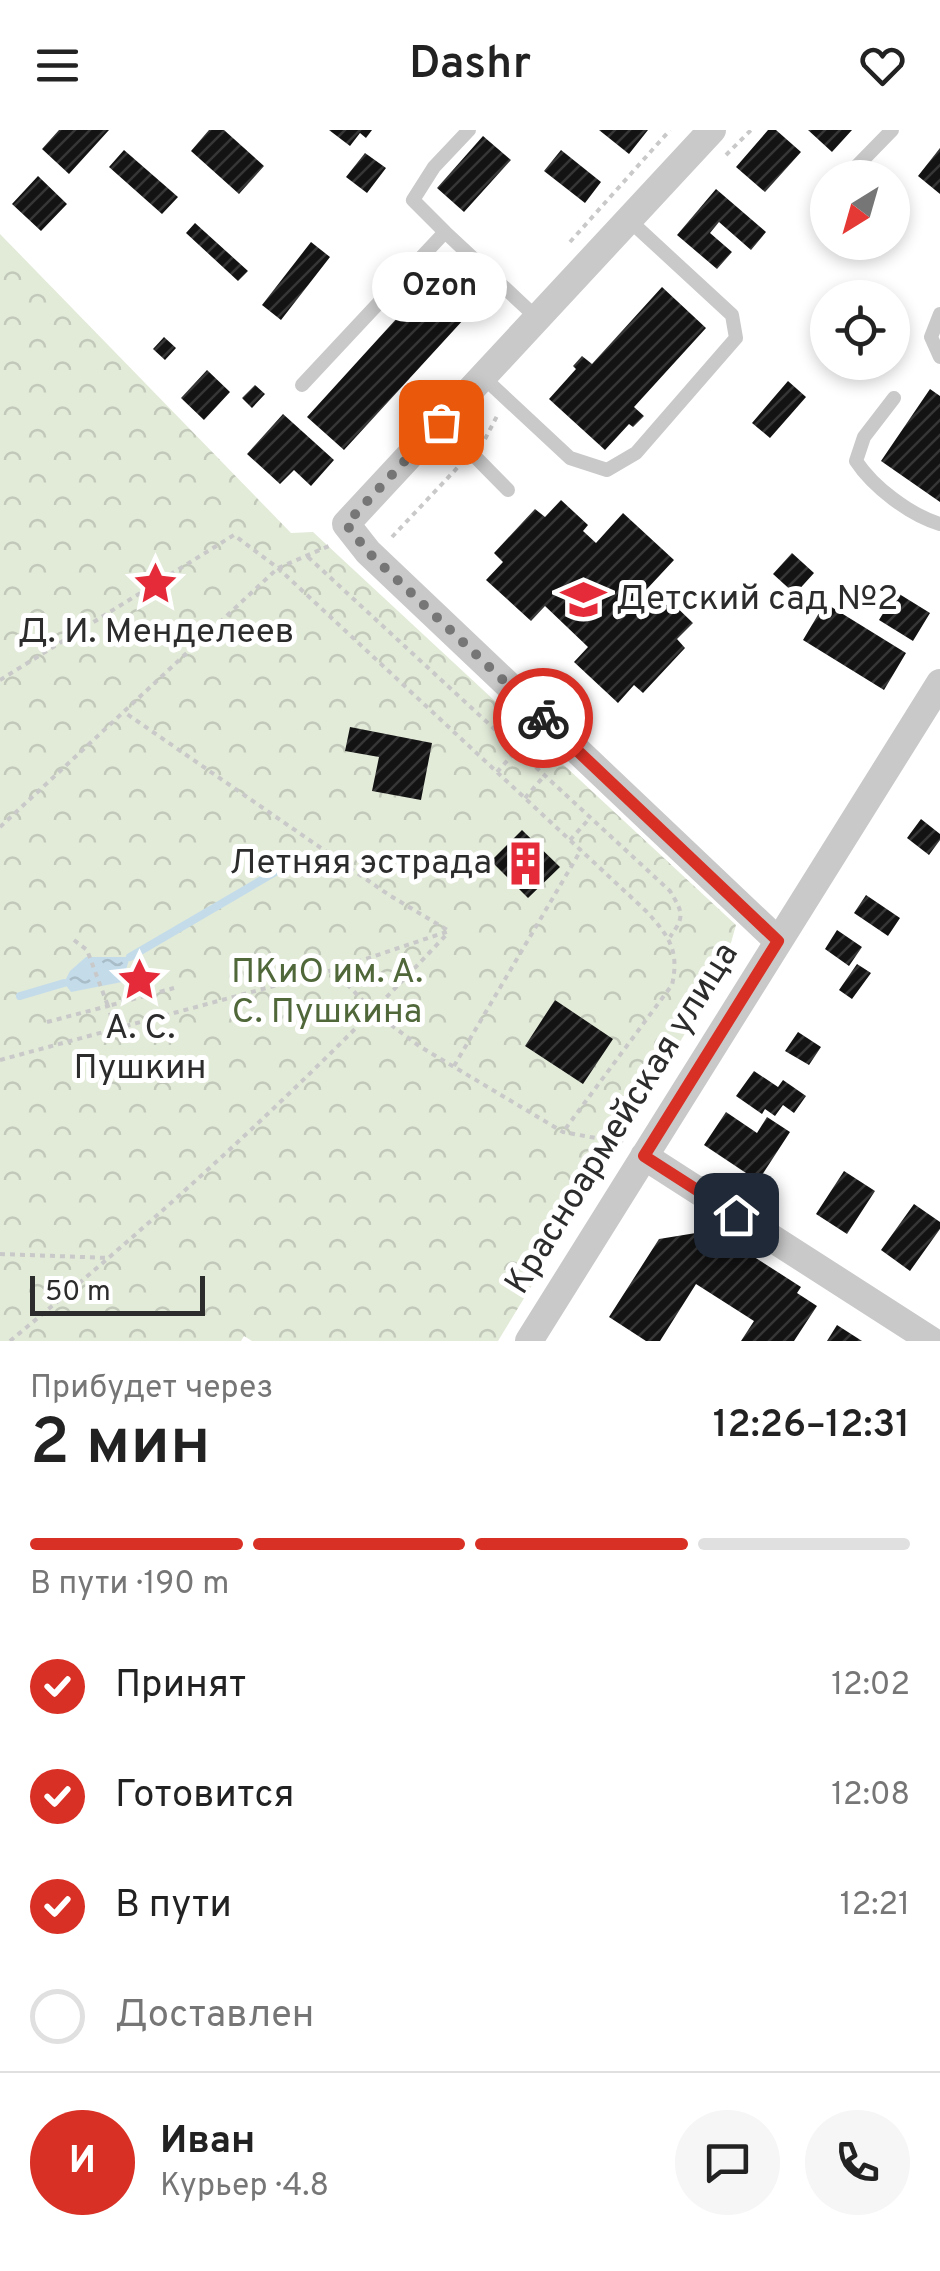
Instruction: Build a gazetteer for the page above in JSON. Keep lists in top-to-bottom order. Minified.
{"streets":{"street":["Красноармейская улица"]},"parks":["ПКиО им. А. С. Пушкина"],"places":{"other":["Ozon"],"place":["Д. И. Менделеев","А. С. Пушкин"],"school or university":["Детский сад №2"],"building":["Летняя эстрада"]},"scale_bar":"50 m","north":"bottom left","page":{"header":"Dashr","bubble":"Ozon","scale":"50 m","heading":["2 мин","Прибудет через","12:26–12:31"],"panel":["Иван","Курьер · 4.8"],"bar":"В пути · 190 m","list":[["Принят","12:02"],["Готовится","12:08"],["В пути","12:21"],"Доставлен"],"round":"И"}}
